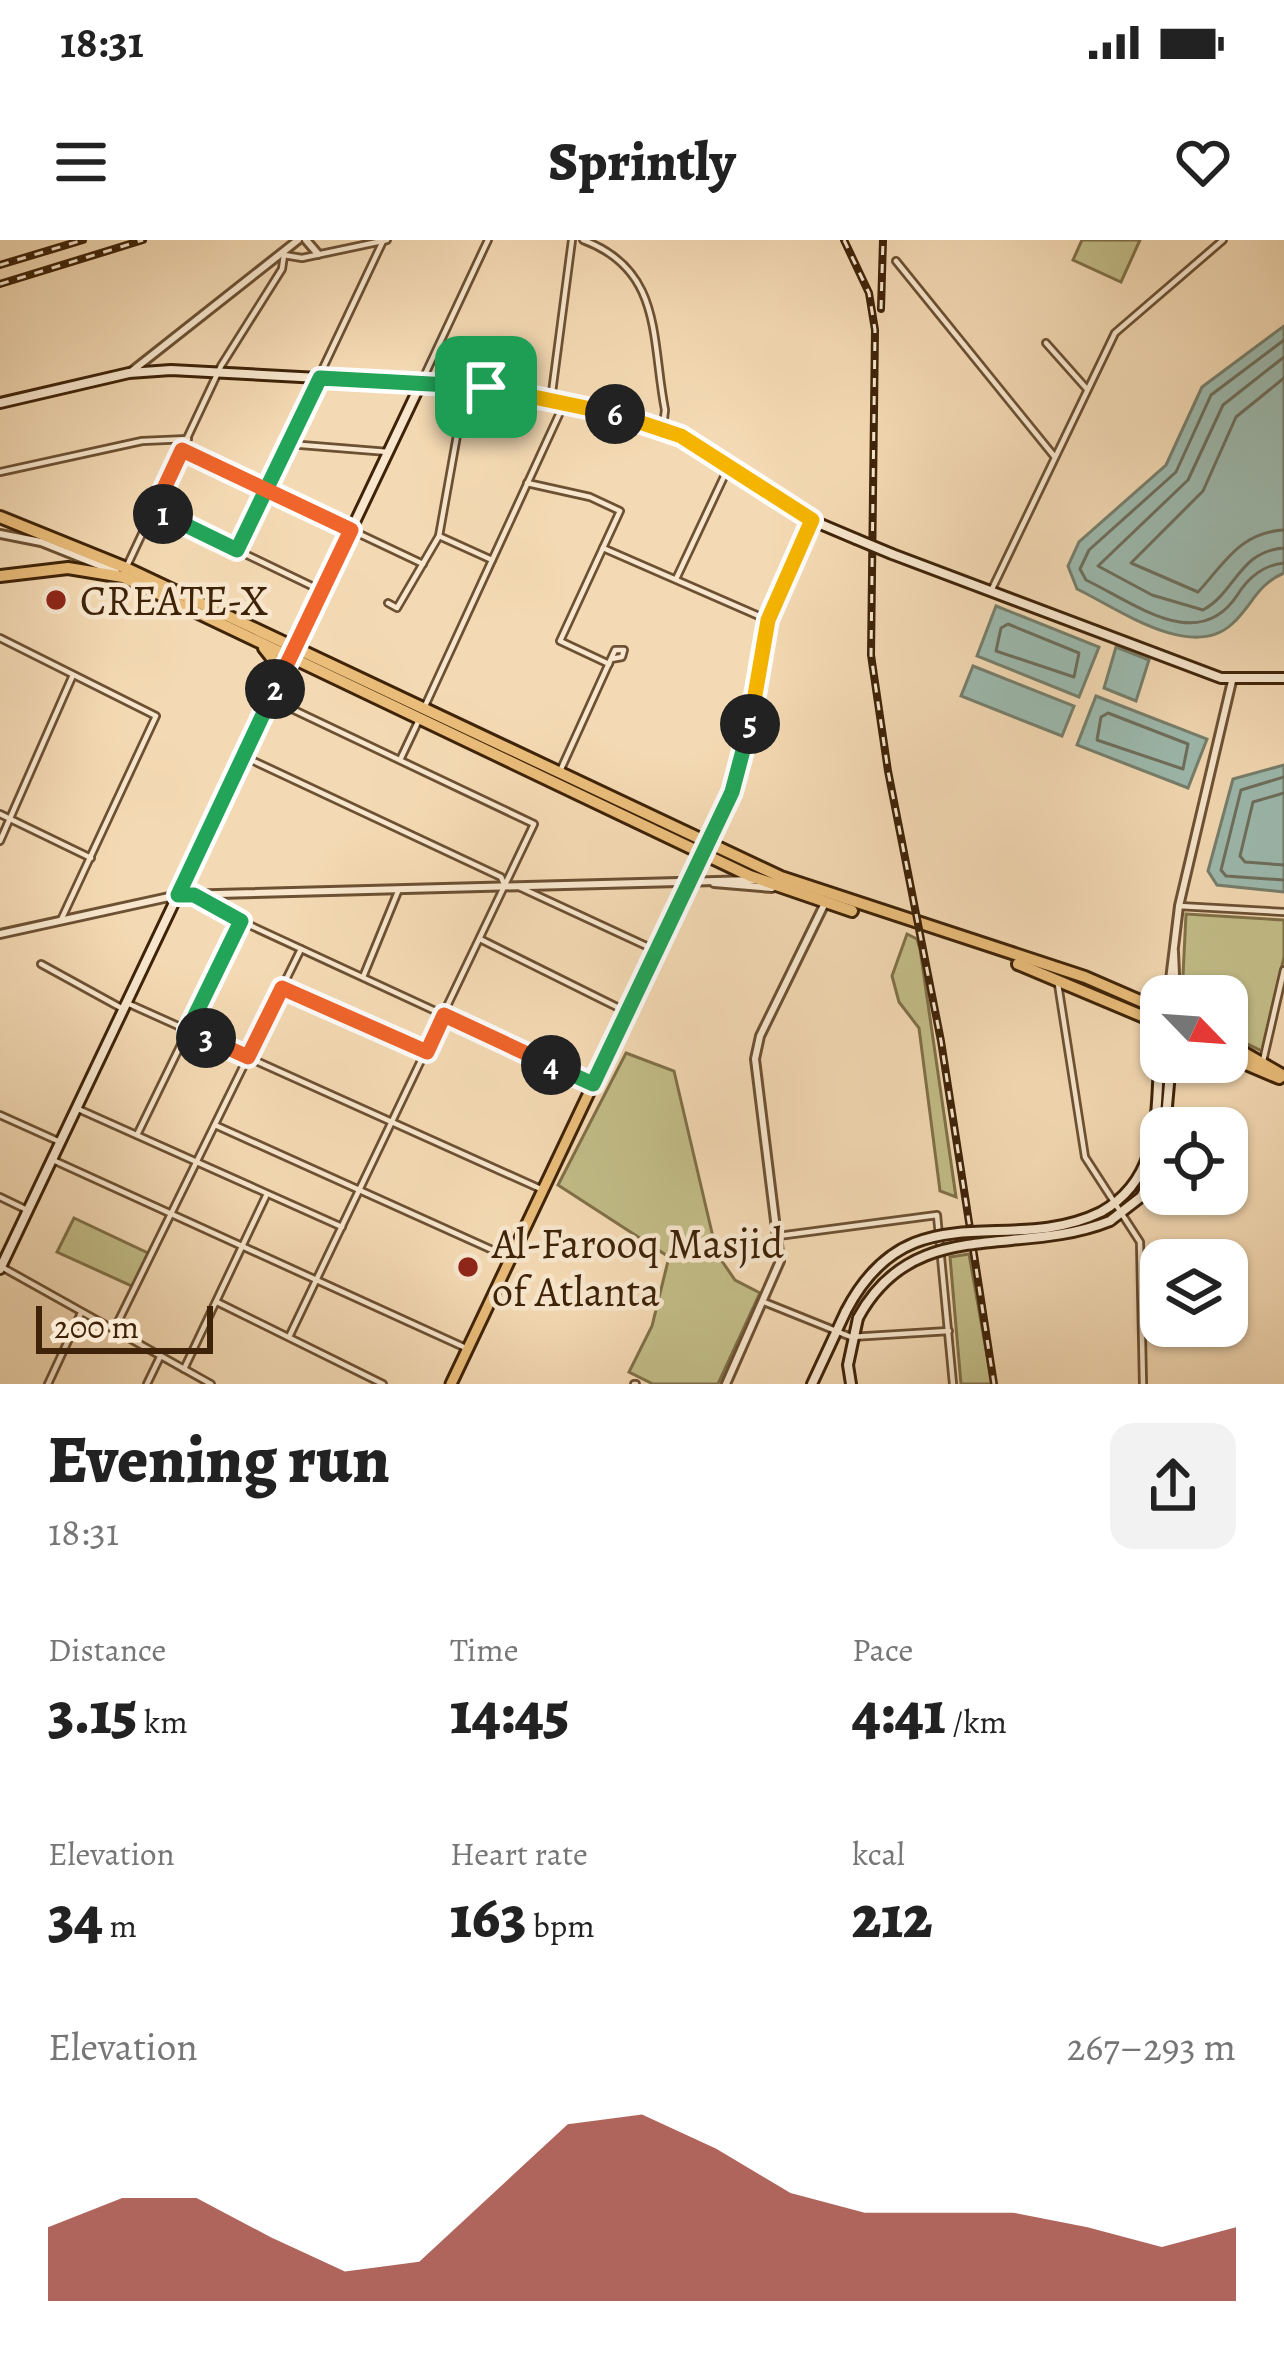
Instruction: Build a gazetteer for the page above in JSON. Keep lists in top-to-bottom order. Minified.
{"places":["CREATE-X","Al-Farooq Masjid of Atlanta"],"scale_bar":"200 m","north":"bottom right","page":{"status":"18:31","header":"Sprintly","pins":["6","1","2","5","3","4"],"scale":"200 m","heading":["Evening run","18:31"],"stats":[["Distance","3.15 km"],["Time","14:45"],["Pace","4:41 /km"],["Elevation","34 m"],["Heart rate","163 bpm"],["kcal","212"]],"chart":["Elevation","267–293 m"]}}
